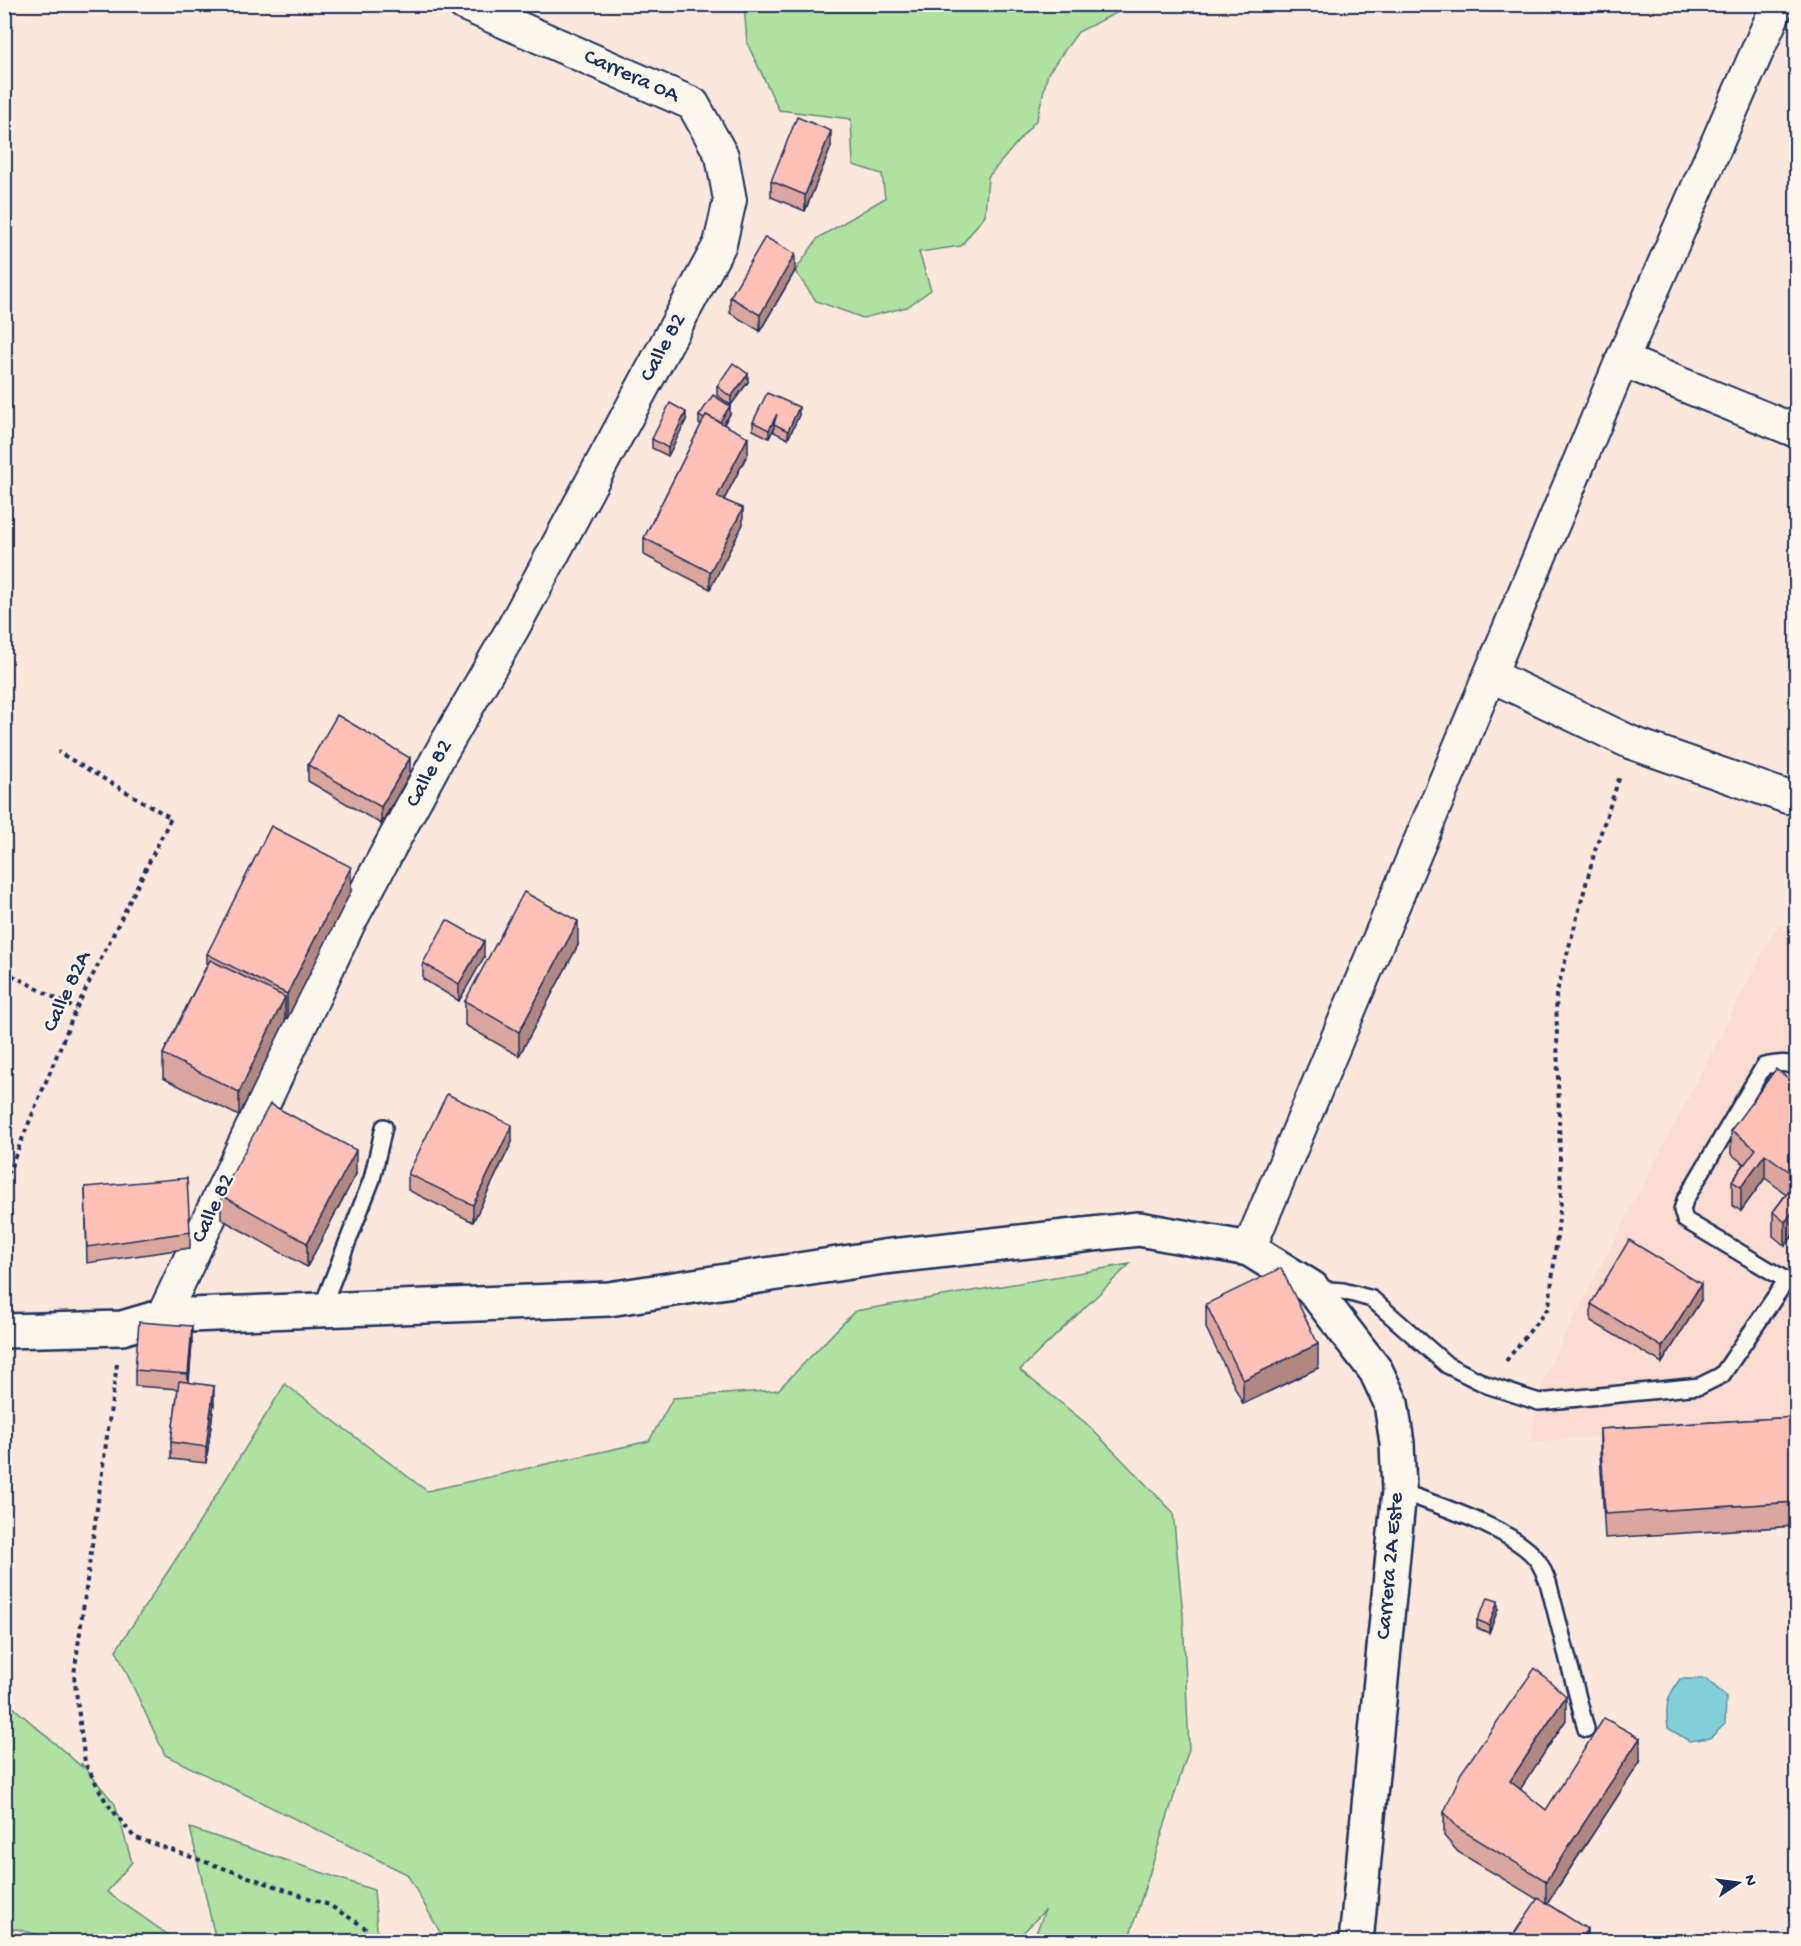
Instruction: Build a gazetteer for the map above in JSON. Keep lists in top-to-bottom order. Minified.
{"streets":{"street":["Carrera 0A","Calle 82","Carrera 2A Este"],"path":["Calle 82A"]},"crossings":[["Carrera 0A","Calle 82"]],"north":"right"}
